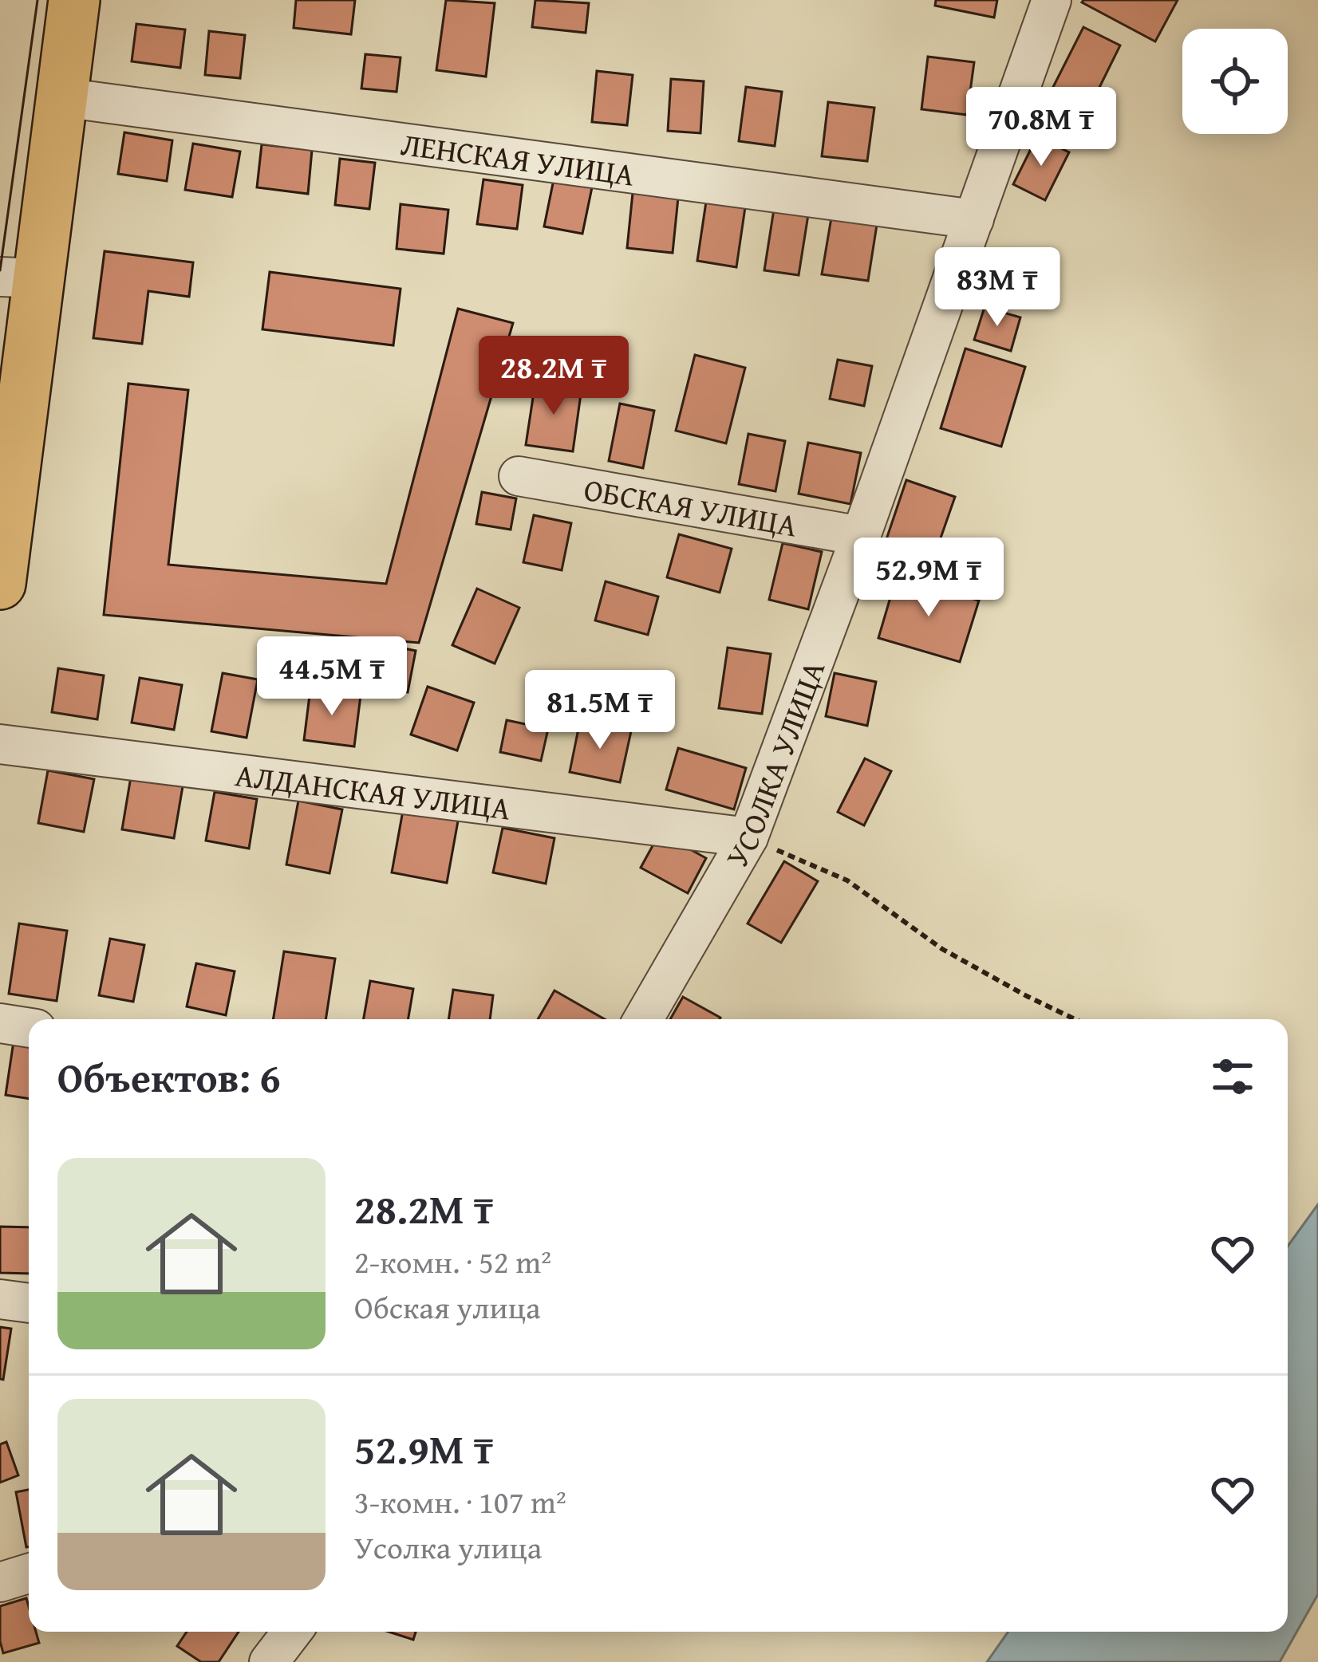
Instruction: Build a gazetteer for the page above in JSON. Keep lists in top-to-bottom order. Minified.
{"streets":{"street":["ЛЕНСКАЯ УЛИЦА","ОБСКАЯ УЛИЦА","УСОЛКА УЛИЦА","АЛДАНСКАЯ УЛИЦА"]},"crossings":[["ЛЕНСКАЯ УЛИЦА","УСОЛКА УЛИЦА"],["ОБСКАЯ УЛИЦА","УСОЛКА УЛИЦА"],["УСОЛКА УЛИЦА","АЛДАНСКАЯ УЛИЦА"]],"page":{"price":["70.8M ₸","83M ₸","28.2M ₸","52.9M ₸","44.5M ₸","81.5M ₸"],"heading":"Объектов: 6","list":[{"name":"28.2M ₸","note":"2-комн. · 52 m² · Обская улица"},{"name":"52.9M ₸","note":"3-комн. · 107 m² · Усолка улица"}]}}
